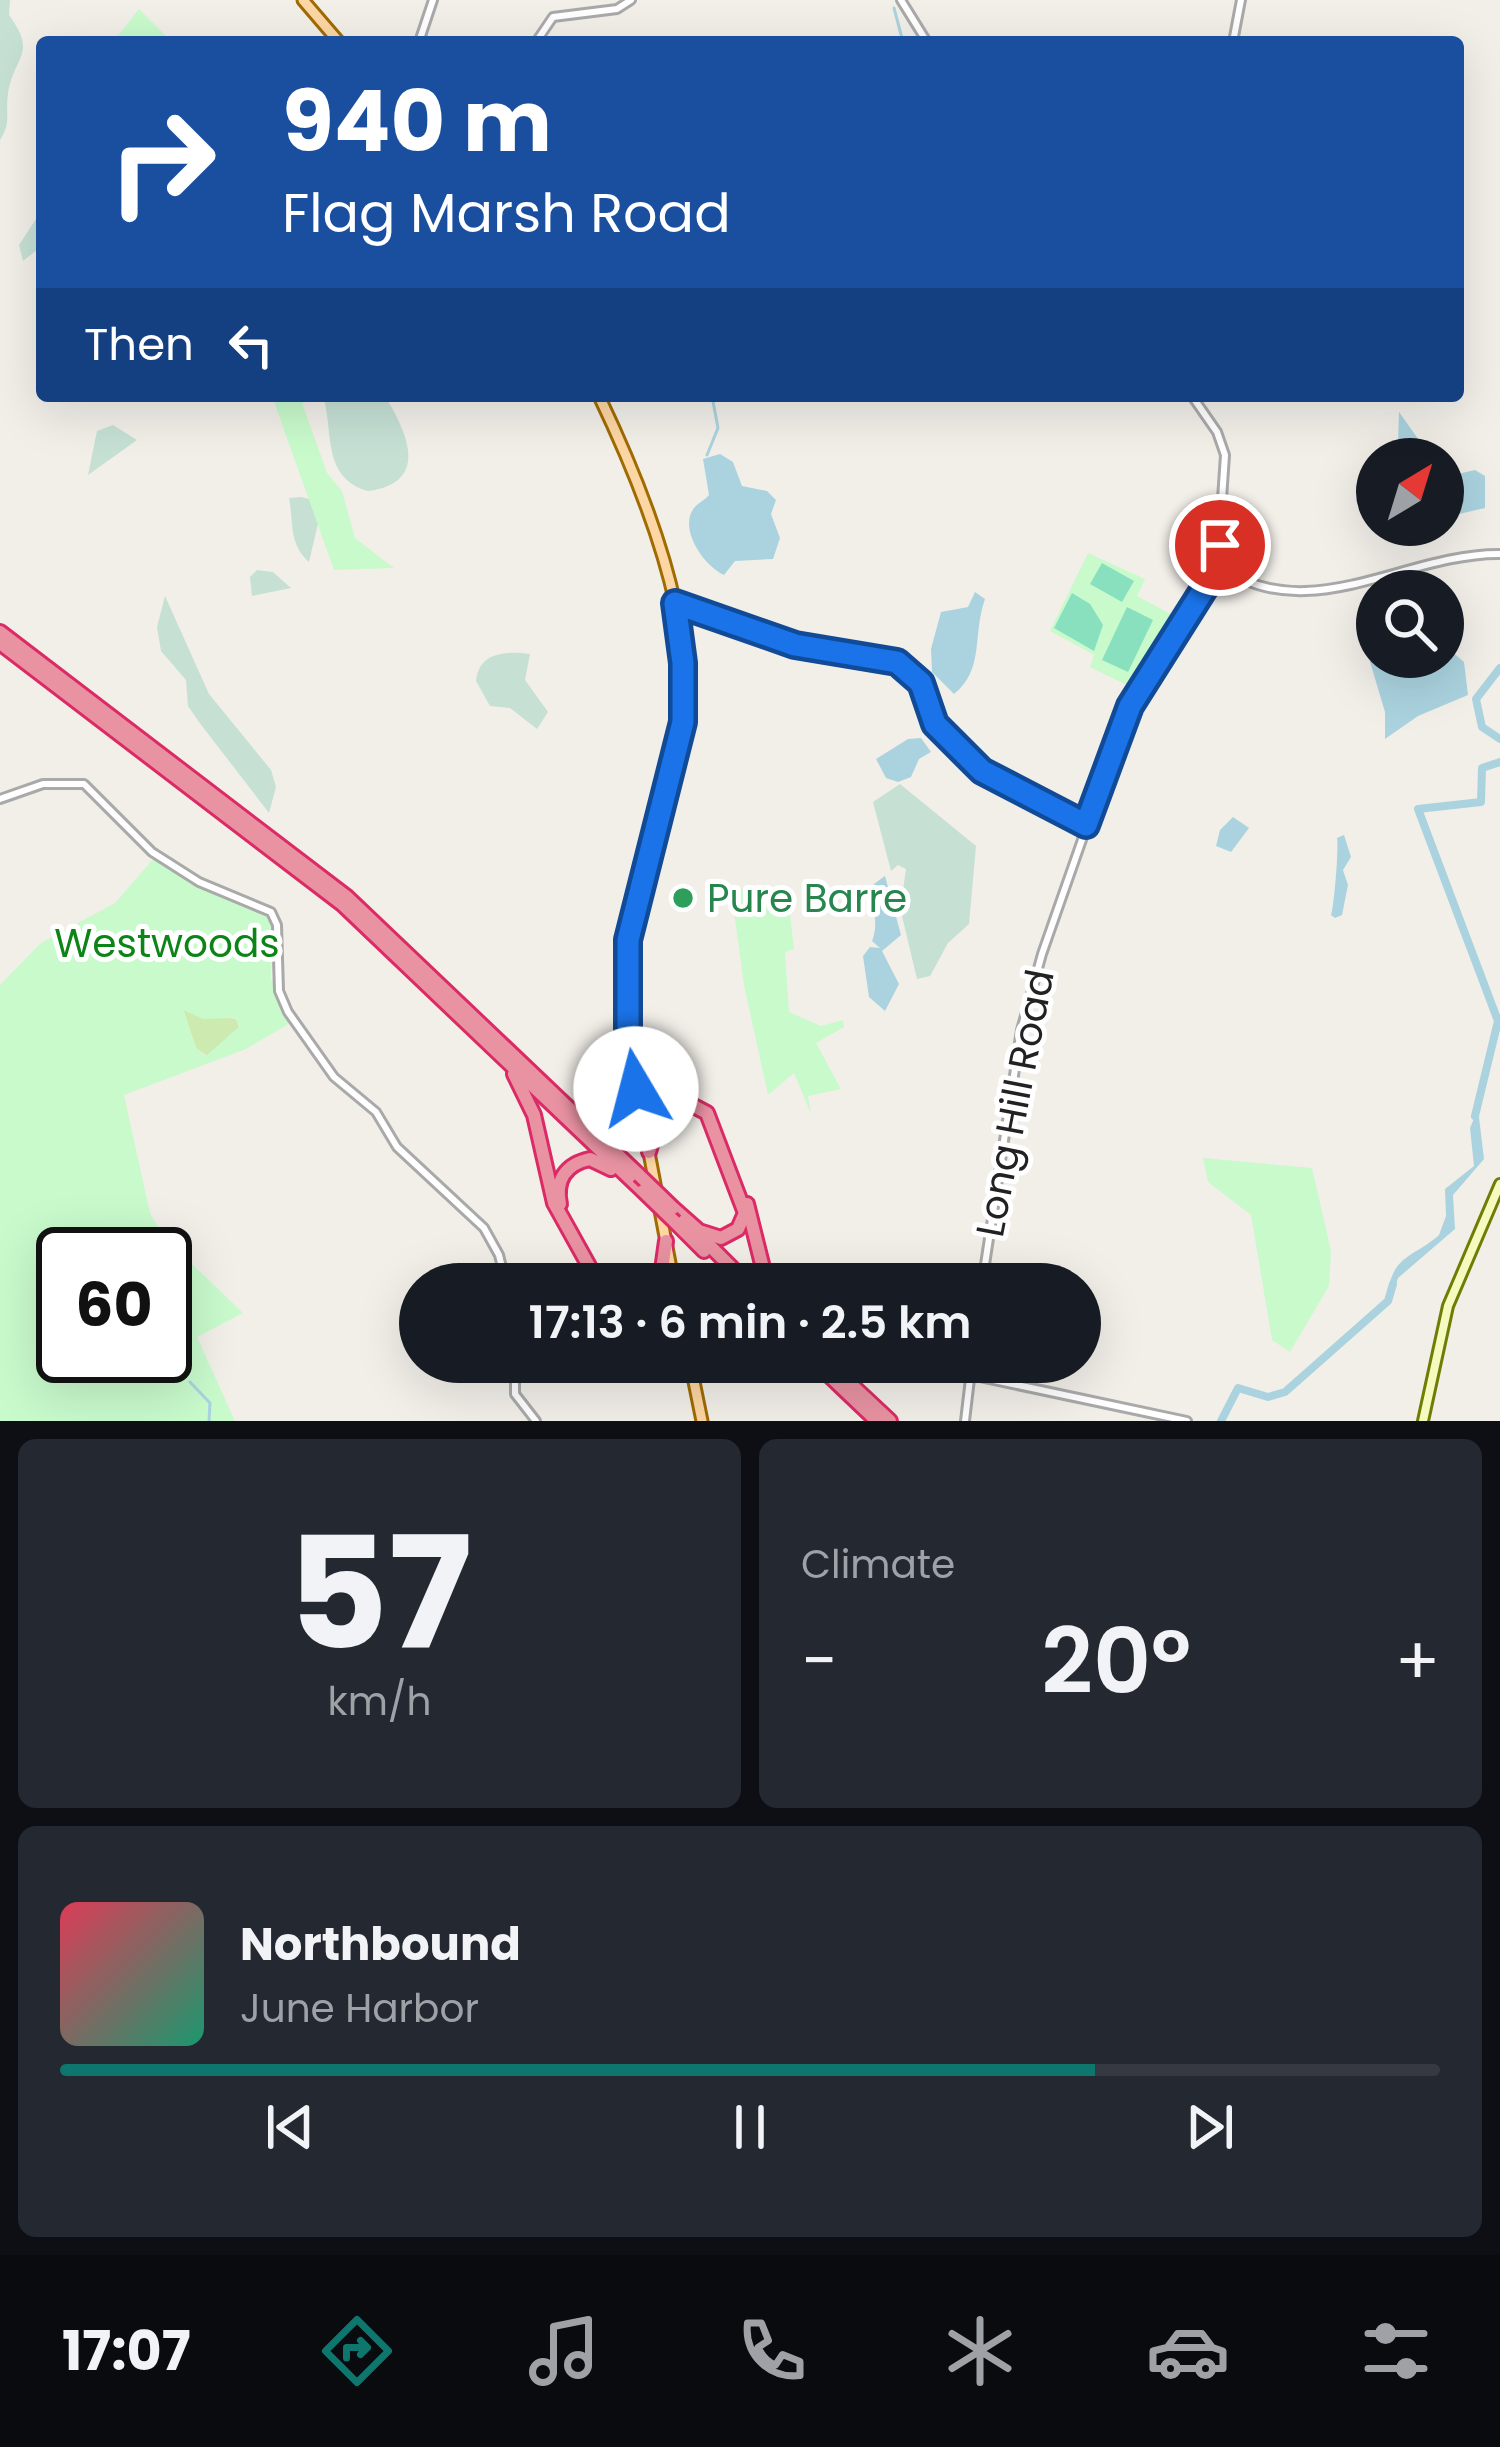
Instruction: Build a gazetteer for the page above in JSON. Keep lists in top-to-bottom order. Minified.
{"streets":{"street":["Long Hill Road"]},"parks":["Westwoods"],"places":["Pure Barre"],"north":"top right","page":{"turn":["940 m","Flag Marsh Road"],"then":"Then","limit":"60","trip":"17:13 · 6 min · 2.5 km","tile":[["57","km/h"],"Climate"],"heat":["−","20°","+"],"song":["Northbound","June Harbor"],"tabs":"17:07"}}
